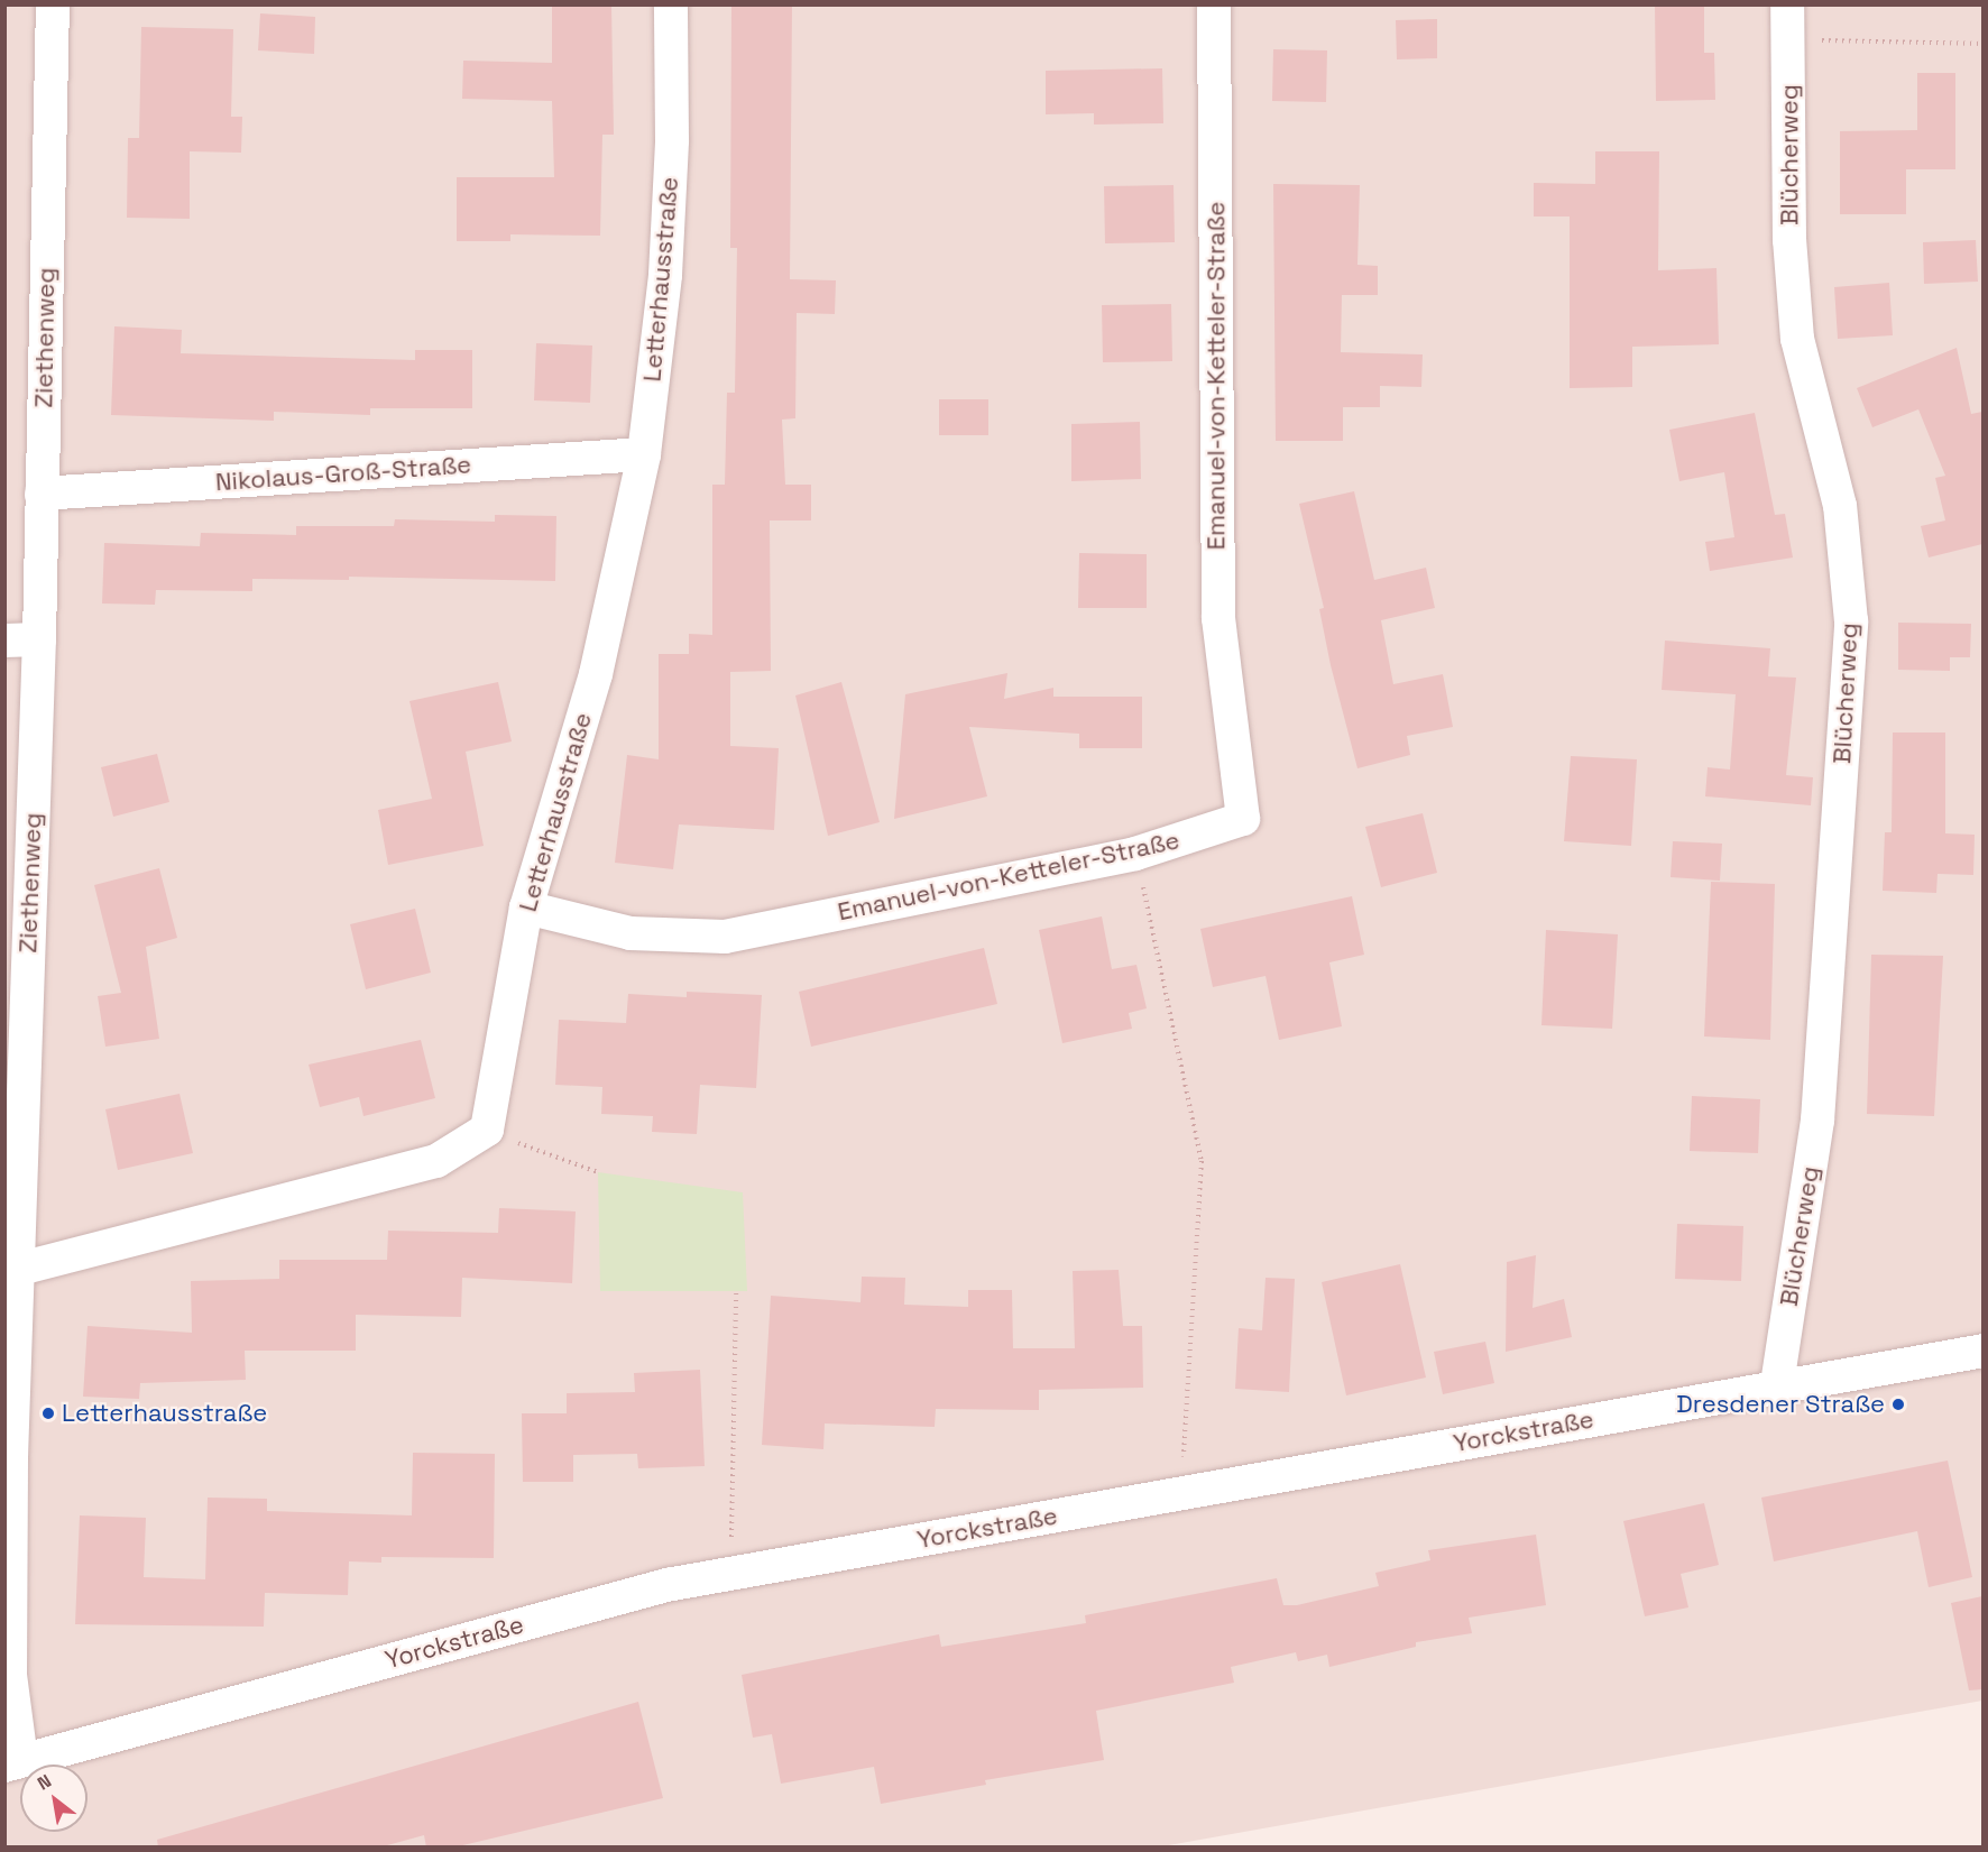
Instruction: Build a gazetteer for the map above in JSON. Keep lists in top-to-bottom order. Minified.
{"streets":{"street":["Blücherweg","Letterhausstraße","Ziethenweg","Emanuel-von-Ketteler-Straße","Nikolaus-Groß-Straße","Yorckstraße"]},"crossings":[["Blücherweg","Yorckstraße"],["Letterhausstraße","Emanuel-von-Ketteler-Straße"],["Letterhausstraße","Nikolaus-Groß-Straße"],["Ziethenweg","Nikolaus-Groß-Straße"],["Ziethenweg","Yorckstraße"]],"places":["Dresdener Straße","Letterhausstraße"],"north":"top left"}
